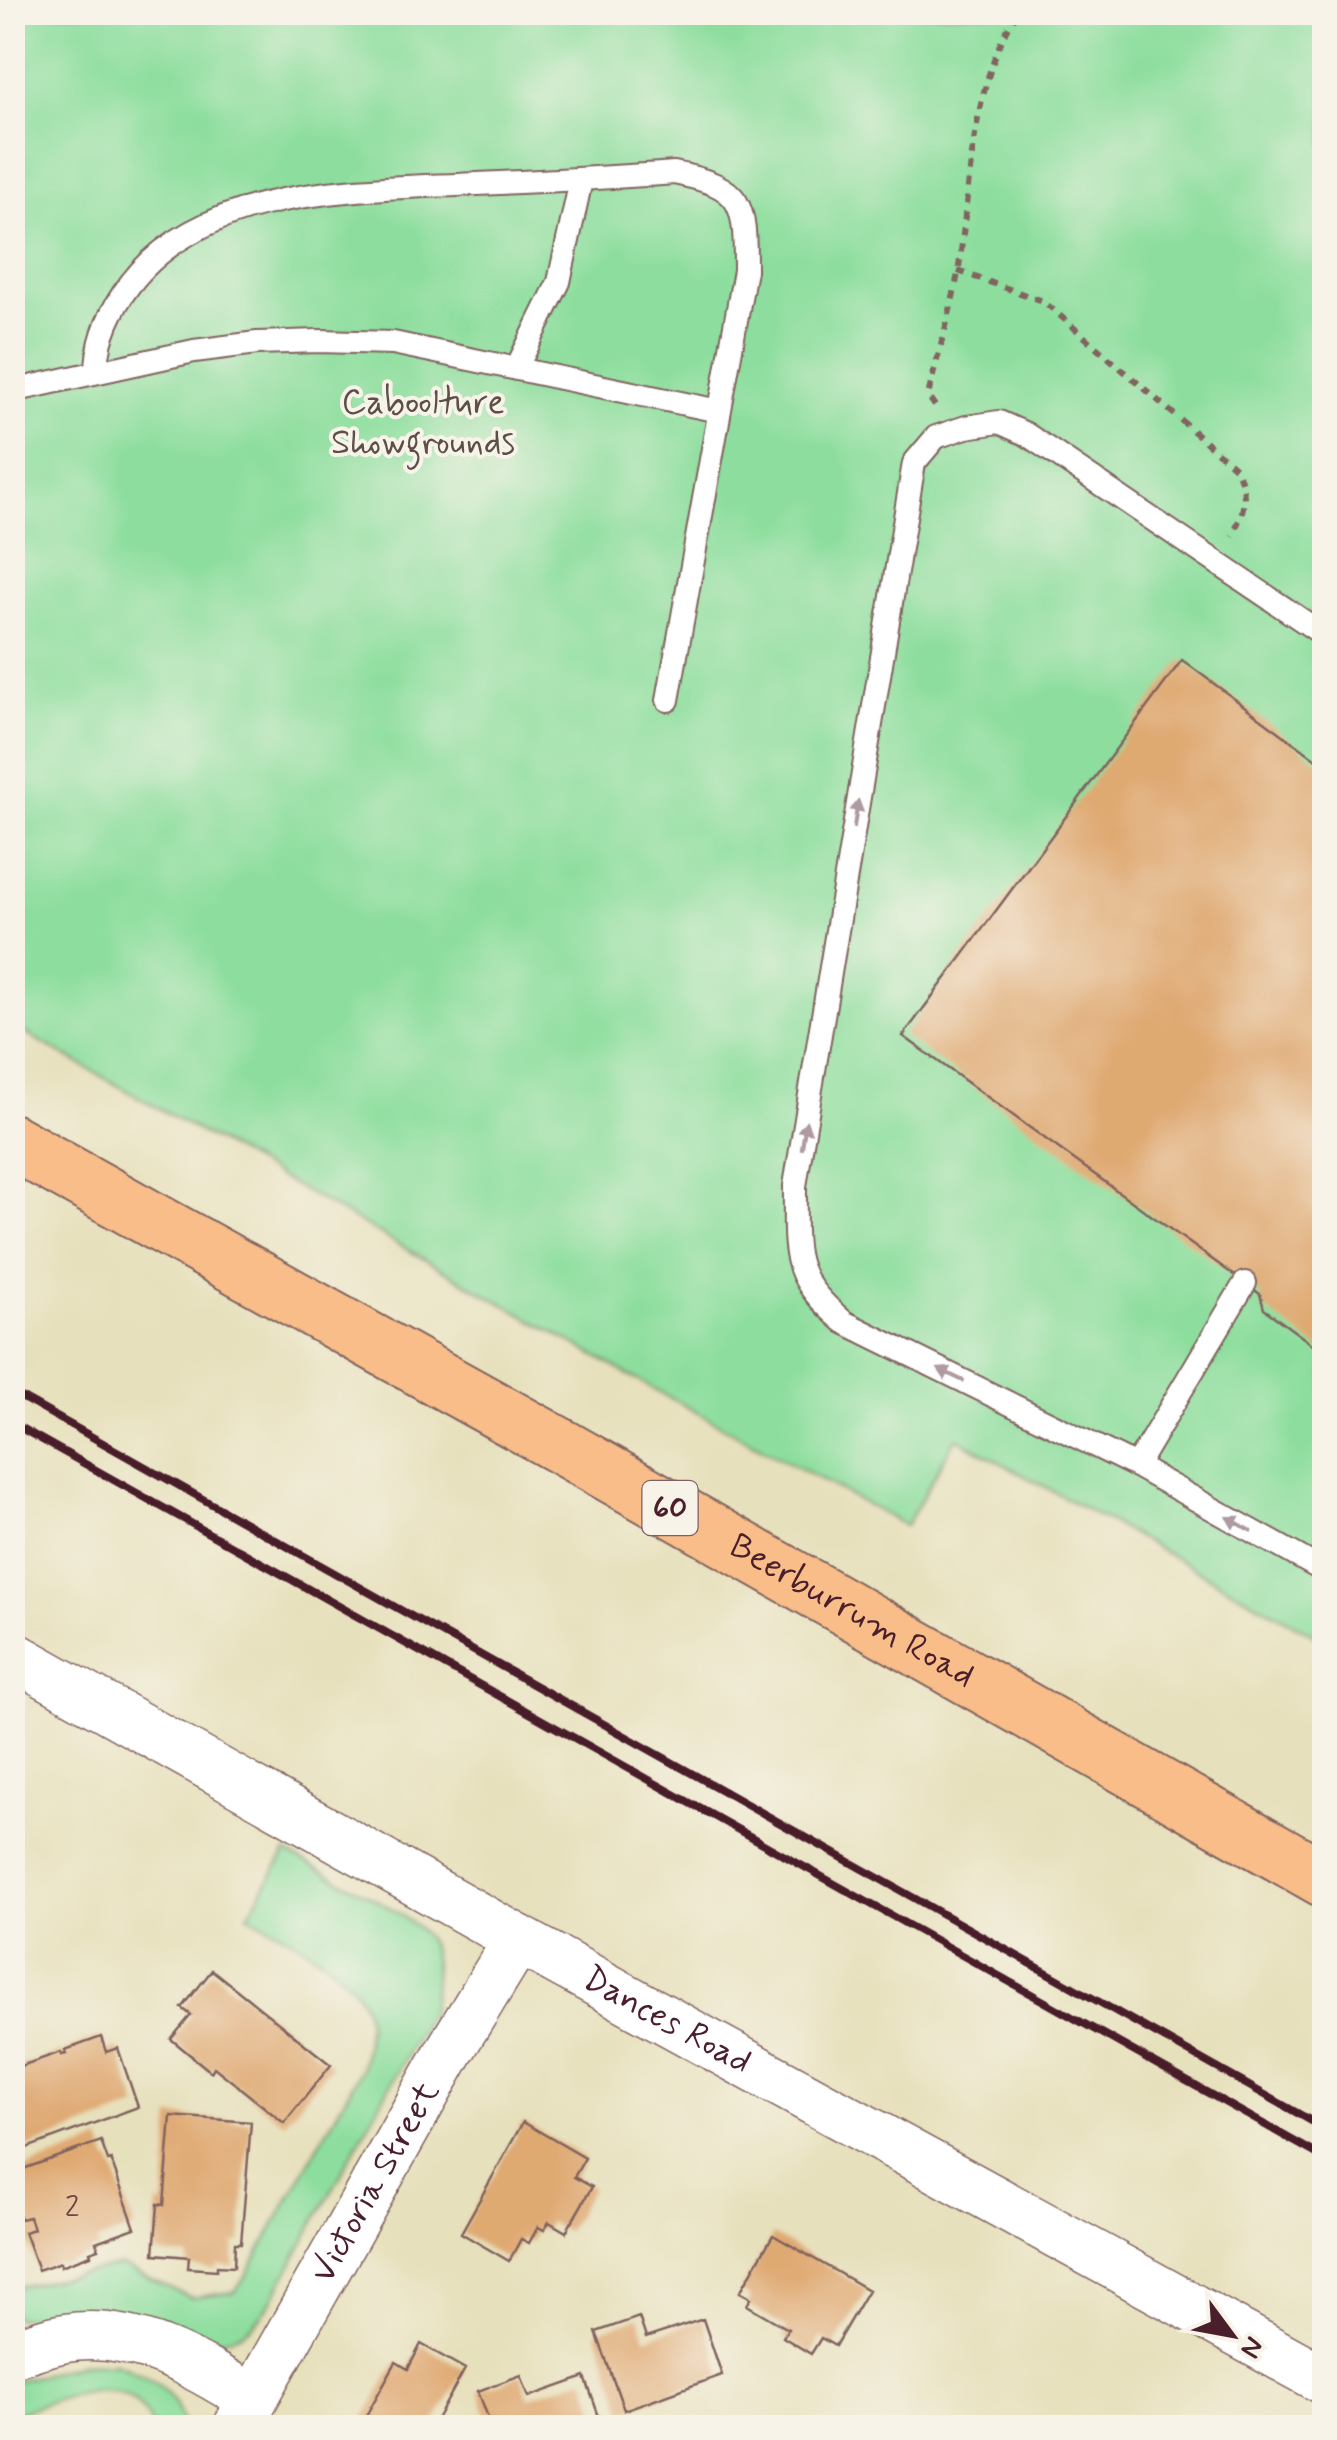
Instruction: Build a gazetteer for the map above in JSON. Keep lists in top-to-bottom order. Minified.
{"streets":{"main road":["60","Beerburrum Road"],"street":["Dances Road","Victoria Street"]},"crossings":[["Dances Road","Victoria Street"]],"parks":["Caboolture Showgrounds"],"house_numbers":["2"],"north":"bottom right"}
